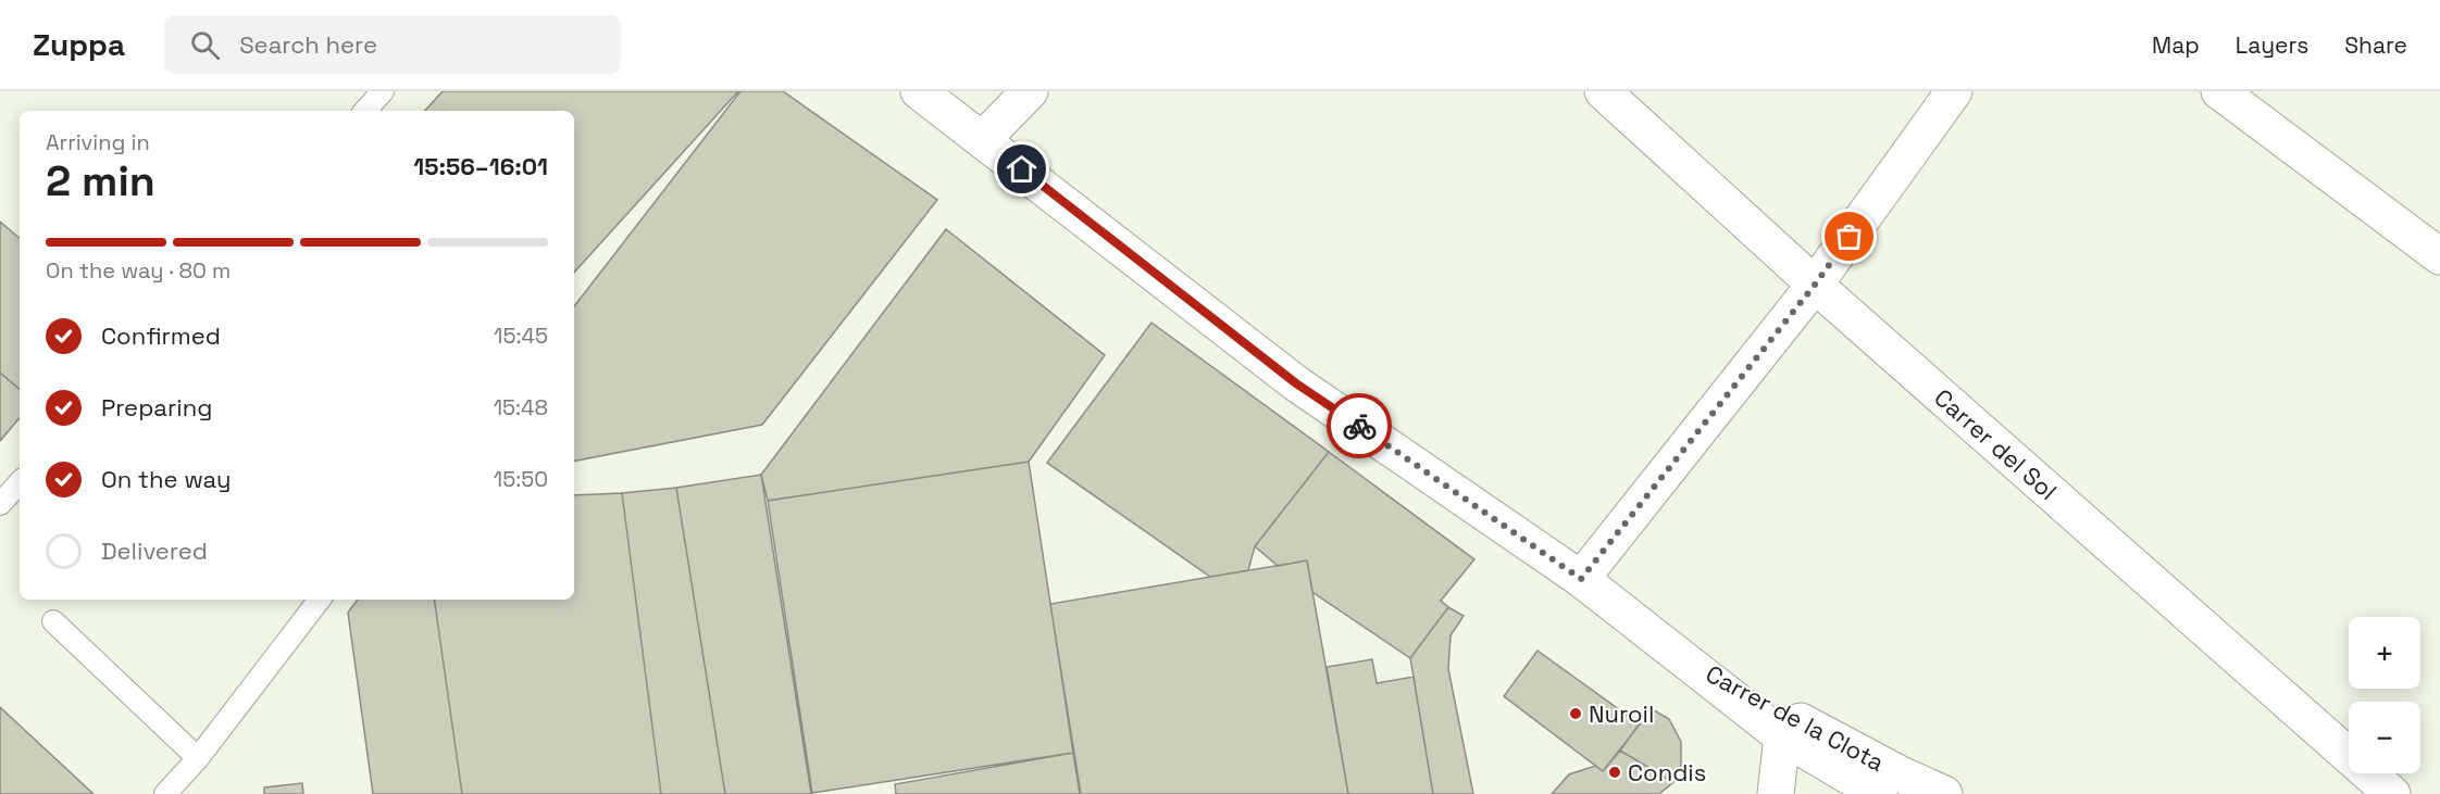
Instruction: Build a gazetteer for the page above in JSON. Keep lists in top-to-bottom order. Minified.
{"streets":{"street":["Carrer del Sol","Carrer de la Clota"]},"places":["Nuroil","Condis"],"page":{"header":"Zuppa","search":"Search here","nav":["Map","Layers","Share"],"heading":["2 min","Arriving in","15:56–16:01"],"bar":"On the way · 80 m","list":[["Confirmed","15:45"],["Preparing","15:48"],["On the way","15:50"],"Delivered"],"map_buttons":["+","−"]}}
